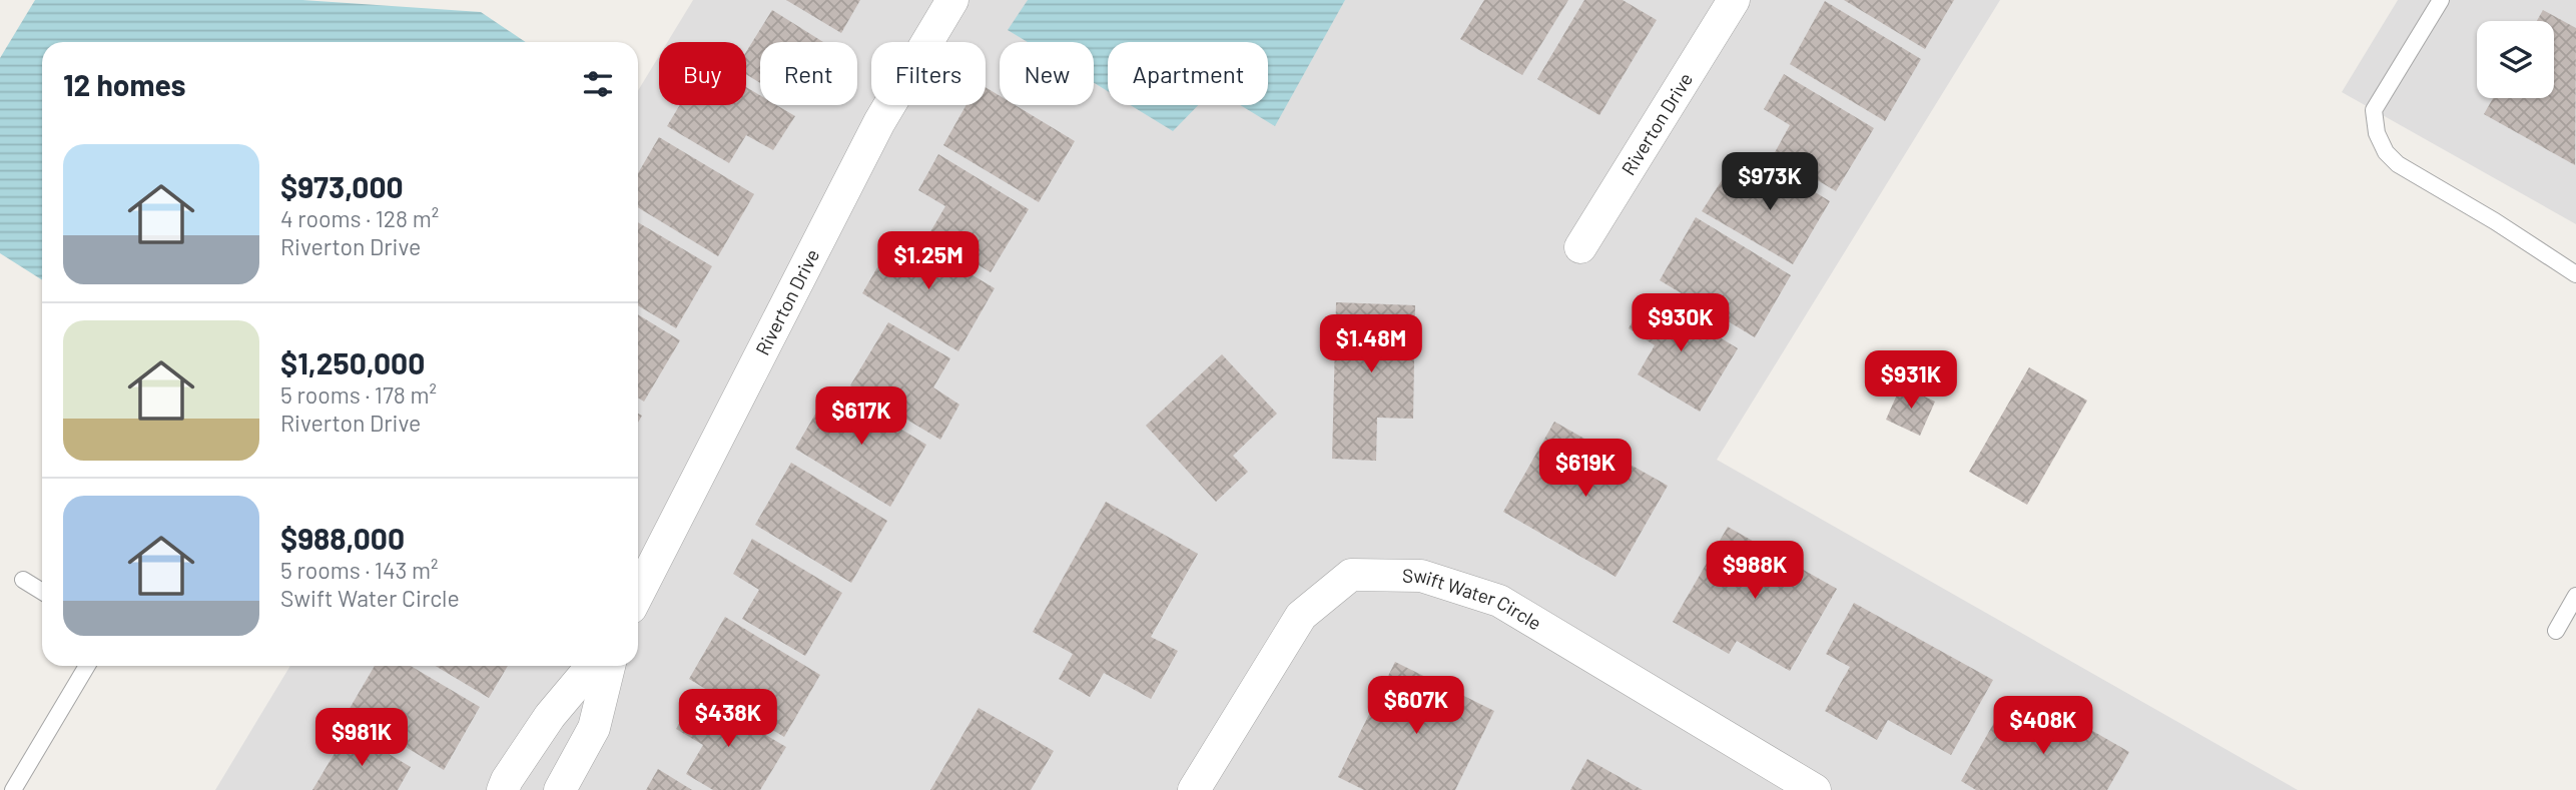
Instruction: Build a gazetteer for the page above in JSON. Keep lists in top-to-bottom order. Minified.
{"streets":{"street":["Riverton Drive","Swift Water Circle"]},"page":{"chip":["Buy","Rent","Filters","New","Apartment"],"heading":"12 homes","list":[{"name":"$973,000","note":"4 rooms · 128 m² · Riverton Drive"},{"name":"$1,250,000","note":"5 rooms · 178 m² · Riverton Drive"},{"name":"$988,000","note":"5 rooms · 143 m² · Swift Water Circle"}],"price":["$973K","$1.25M","$930K","$1.48M","$931K","$617K","$619K","$988K","$607K","$438K","$408K","$981K"]}}
